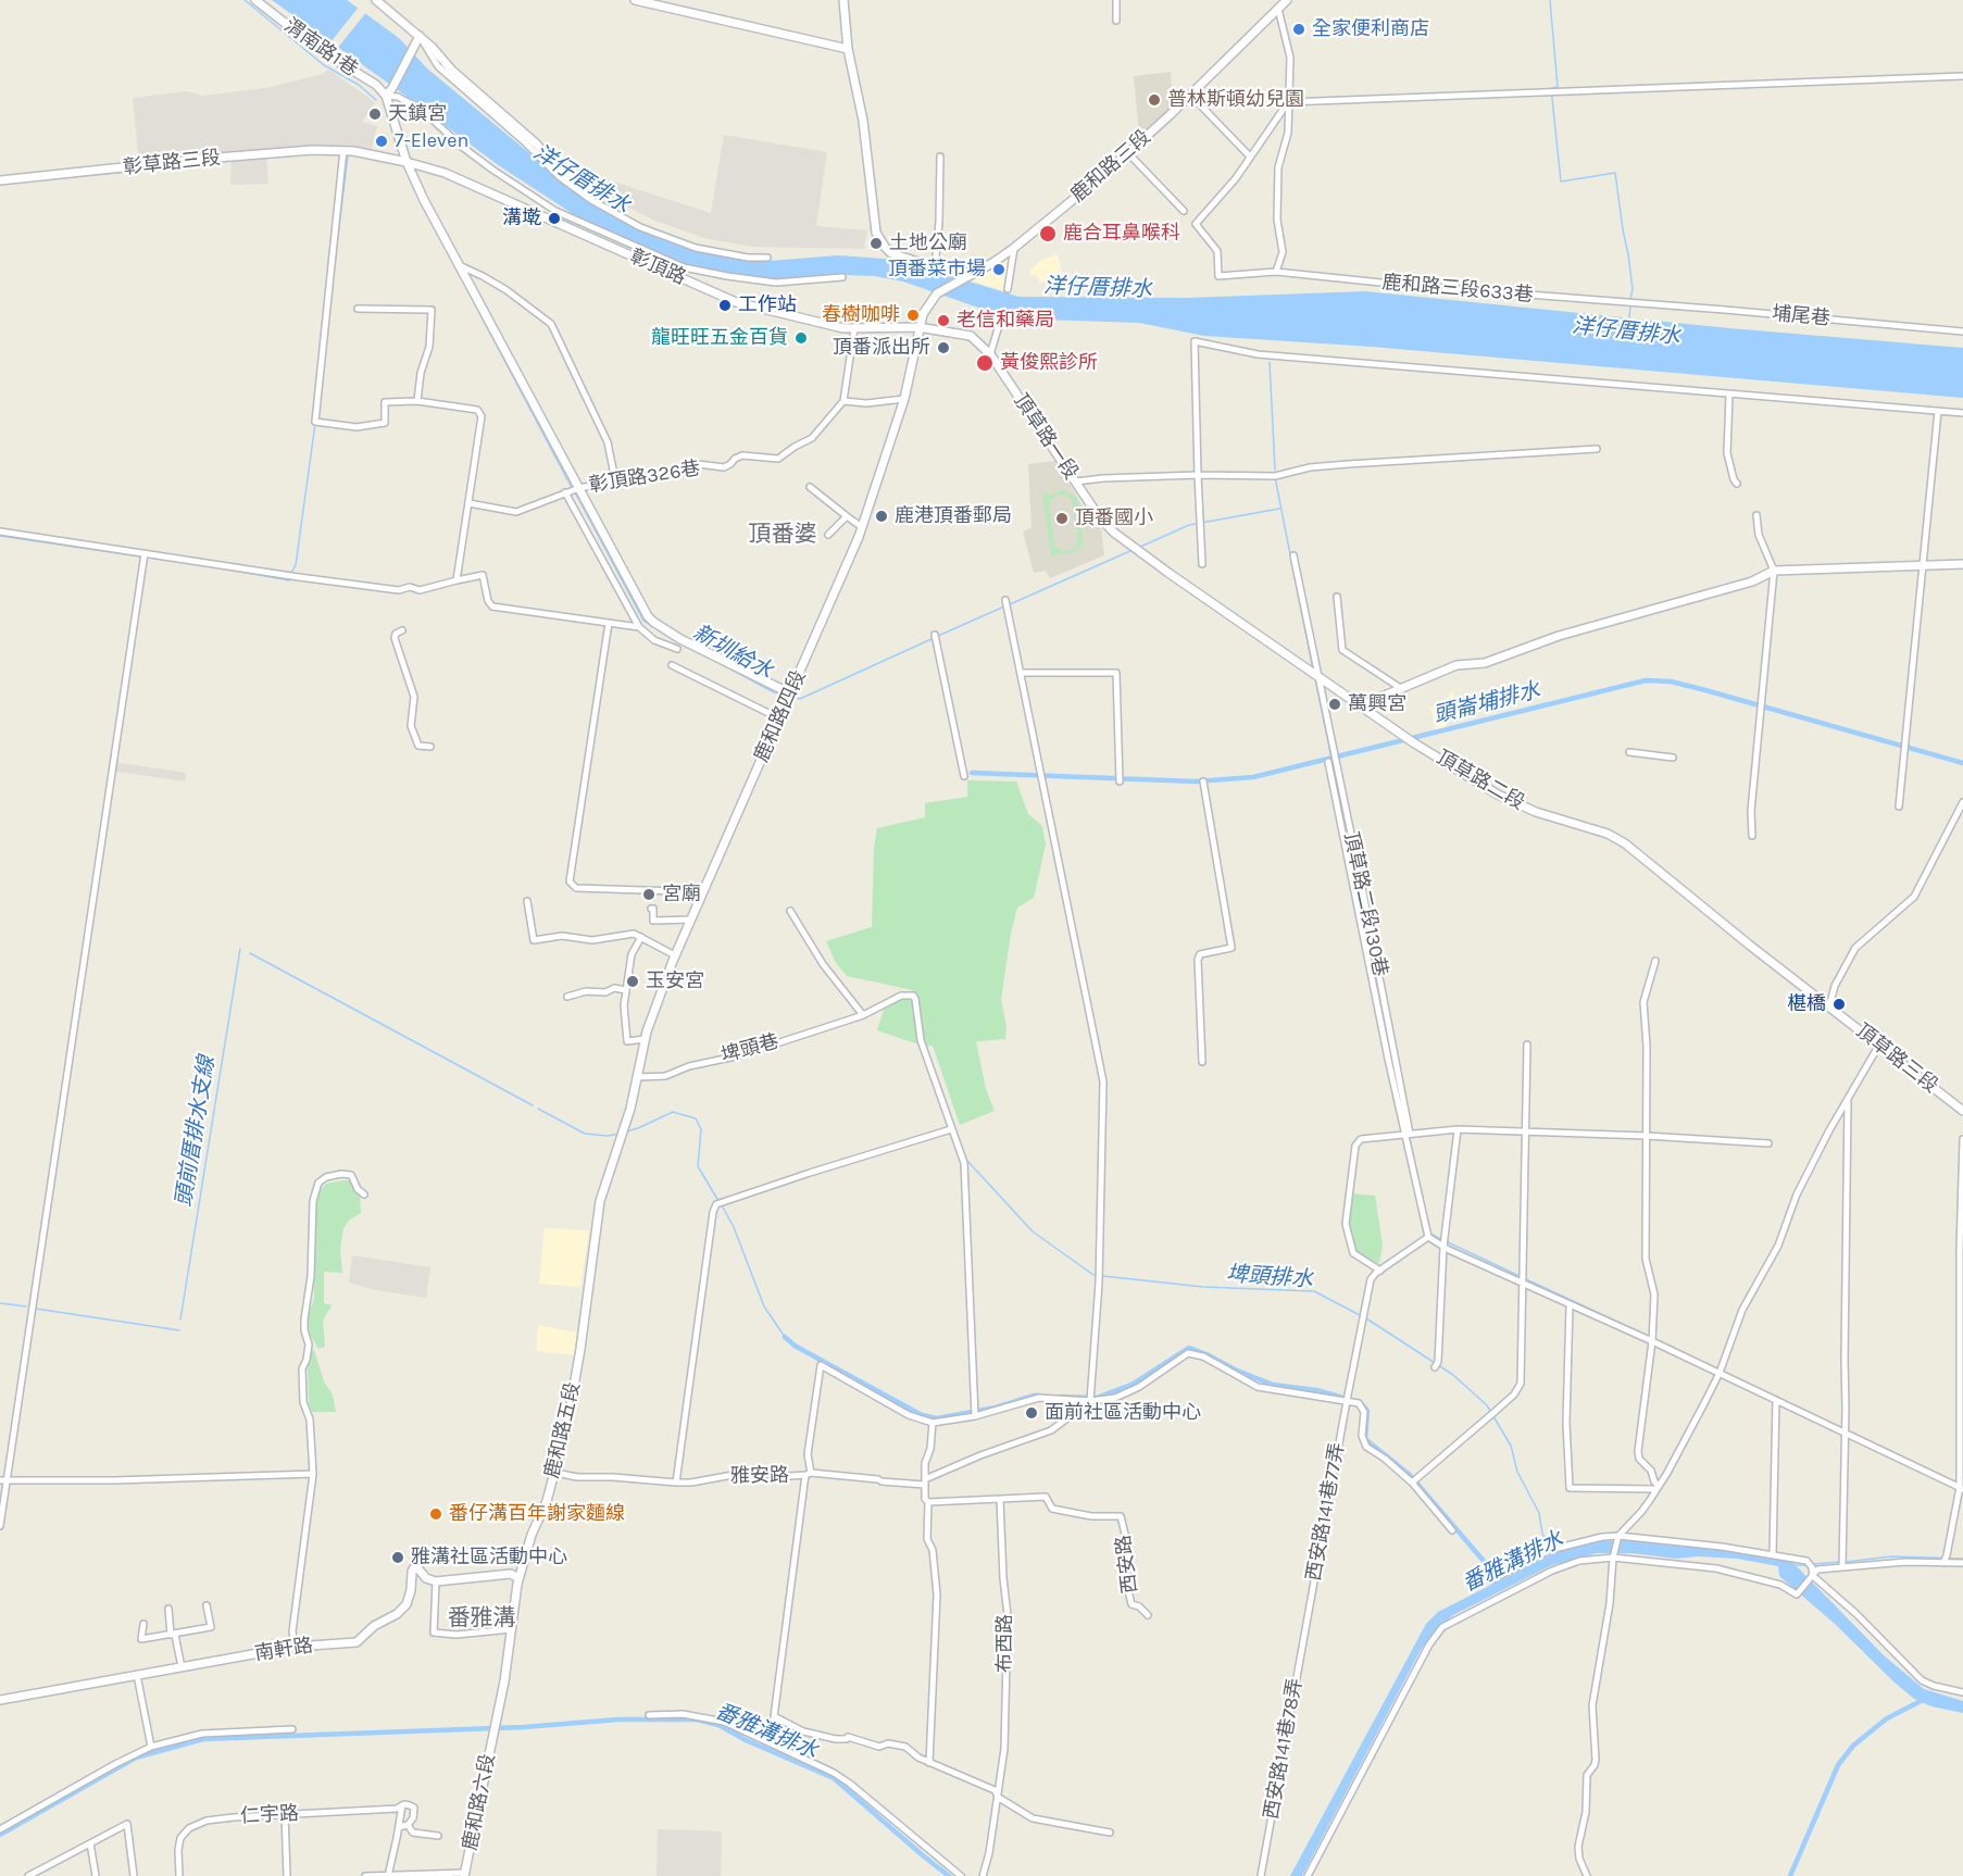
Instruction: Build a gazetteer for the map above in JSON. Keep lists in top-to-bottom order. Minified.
{"streets":{"street":["渭南路1巷","彰草路三段","鹿和路三段","彰頂路","鹿和路三段633巷","埔尾巷","頂草路一段","彰頂路326巷","鹿和路四段","頂草路二段","頂草路二段130巷","埤頭巷","頂草路三段","鹿和路五段","雅安路","西安路141巷77弄","西安路","布西路","南軒路","西安路141巷78弄","鹿和路六段","仁宇路"]},"crossings":[["彰草路三段","彰頂路"],["鹿和路三段","鹿和路四段"],["彰頂路","頂草路一段"],["彰頂路","鹿和路四段"],["鹿和路三段633巷","埔尾巷"],["頂草路一段","鹿和路四段"],["頂草路一段","頂草路二段"],["鹿和路四段","埤頭巷"],["鹿和路四段","鹿和路五段"],["頂草路二段","頂草路二段130巷"],["頂草路二段","頂草路三段"],["鹿和路五段","雅安路"],["鹿和路五段","鹿和路六段"],["西安路141巷77弄","西安路141巷78弄"],["西安路","布西路"]],"districts":["頂番婆","番雅溝"],"water":["洋仔厝排水","新圳給水","頭崙埔排水","頭前厝排水支線","埤頭排水","番雅溝排水"],"places":["全家便利商店","普林斯頓幼兒園","天鎮宮","7-Eleven","溝墘","鹿合耳鼻喉科","土地公廟","頂番菜市場","工作站","春樹咖啡","老信和藥局","龍旺旺五金百貨","頂番派出所","黃俊熙診所","鹿港頂番郵局","頂番國小","萬興宮","宮廟","玉安宮","椹橋","面前社區活動中心","番仔溝百年謝家麵線","雅溝社區活動中心"]}
